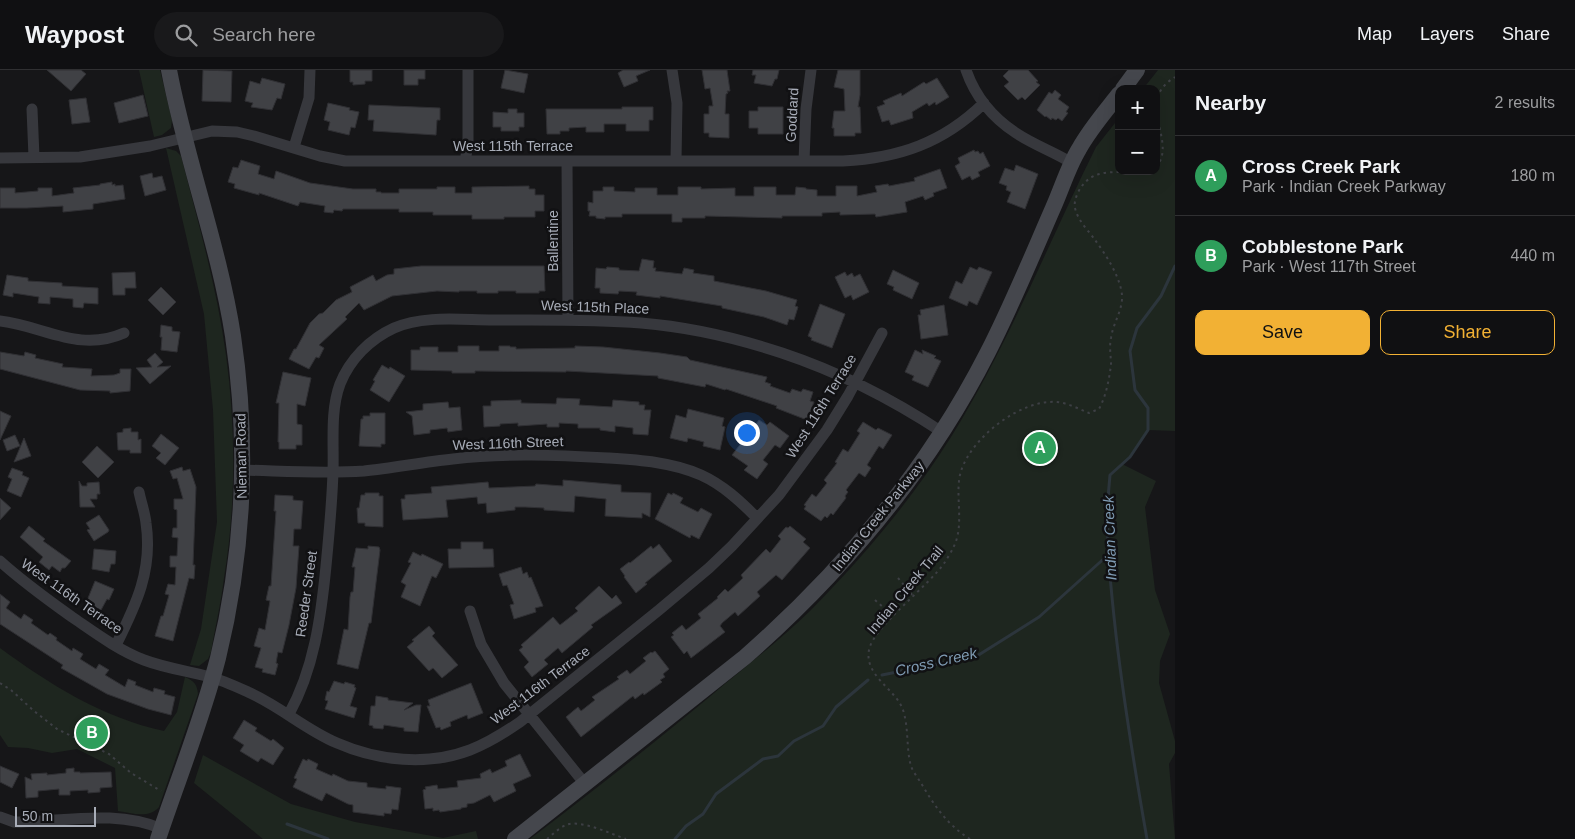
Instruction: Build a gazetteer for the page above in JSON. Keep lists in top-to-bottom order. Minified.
{"streets":{"street":["Goddard","West 115th Terrace","Ballentine","West 115th Place","West 116th Terrace","West 116th Street","Nieman Road","Indian Creek Parkway","Reeder Street"],"path":["Indian Creek Trail"]},"crossings":[["Goddard","West 115th Terrace"],["West 115th Terrace","Ballentine"],["West 115th Terrace","Nieman Road"],["Ballentine","West 115th Place"],["West 115th Place","West 116th Terrace"],["West 115th Place","West 116th Street"],["West 115th Place","Indian Creek Parkway"],["West 115th Place","Reeder Street"],["West 116th Terrace","West 116th Street"],["West 116th Terrace","Nieman Road"],["West 116th Terrace","Reeder Street"],["West 116th Street","Nieman Road"],["West 116th Street","Reeder Street"]],"water":["Indian Creek","Cross Creek"],"scale_bar":"50 m","page":{"header":"Waypost","search":"Search here","nav":["Map","Layers","Share"],"heading":["Nearby","2 results"],"map_buttons":["+","−"],"list":[{"mark":"A","name":"Cross Creek Park","note":"Park · Indian Creek Parkway","value":"180 m"},{"mark":"B","name":"Cobblestone Park","note":"Park · West 117th Street","value":"440 m"}],"buttons":["Save","Share"],"pins":["A","B"],"scale":"50 m"}}
